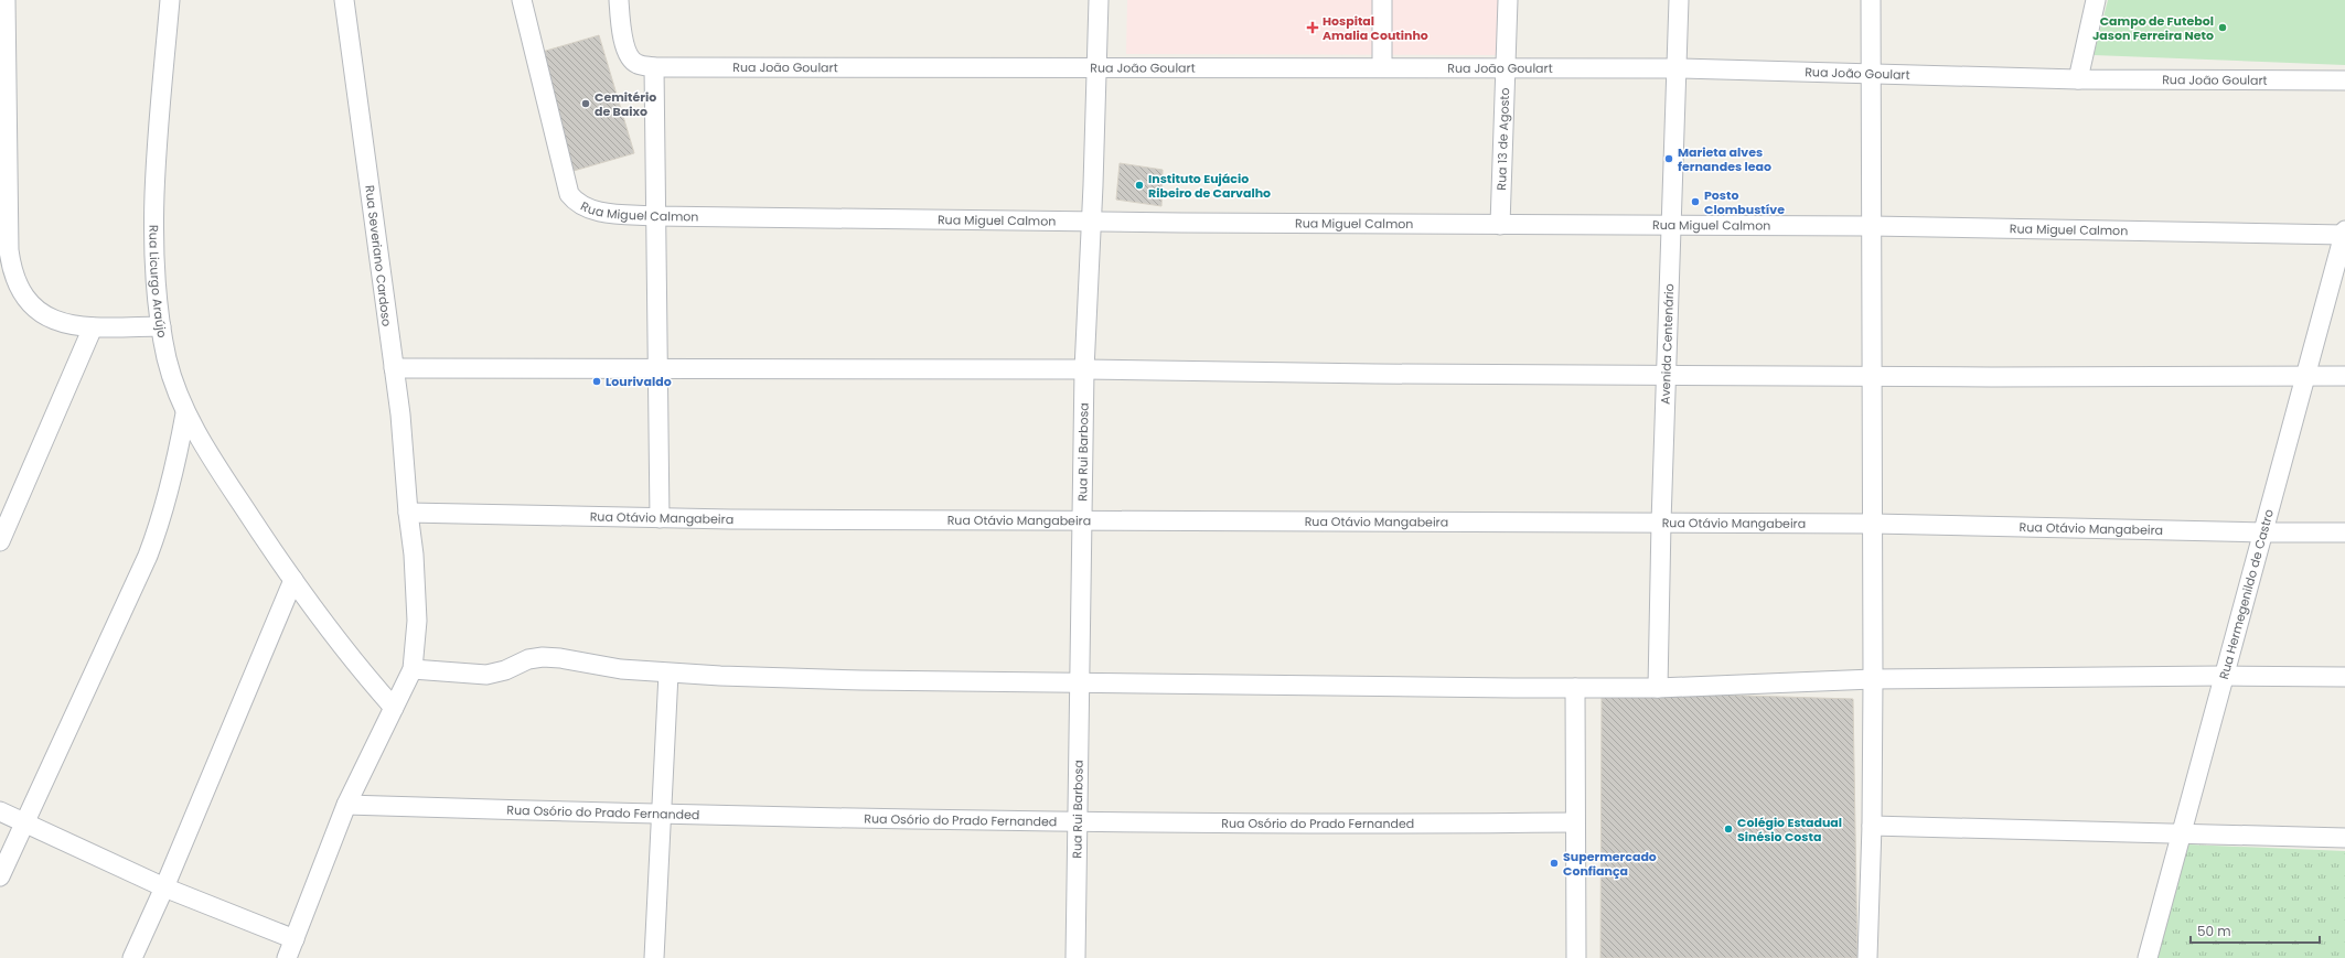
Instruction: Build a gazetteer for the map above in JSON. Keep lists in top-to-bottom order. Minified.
{"streets":{"street":["Rua João Goulart","Rua 13 de Agosto","Rua Miguel Calmon","Rua Severiano Cardoso","Rua Licurgo Araújo","Avenida Centenário","Rua Rui Barbosa","Rua Otávio Mangabeira","Rua Hermegenildo de Castro","Rua Osório do Prado Fernanded"]},"crossings":[["Rua João Goulart","Rua 13 de Agosto"],["Rua João Goulart","Avenida Centenário"],["Rua João Goulart","Rua Rui Barbosa"],["Rua 13 de Agosto","Rua Miguel Calmon"],["Rua Miguel Calmon","Avenida Centenário"],["Rua Miguel Calmon","Rua Rui Barbosa"],["Rua Miguel Calmon","Rua Hermegenildo de Castro"],["Rua Severiano Cardoso","Rua Otávio Mangabeira"],["Avenida Centenário","Rua Otávio Mangabeira"],["Rua Rui Barbosa","Rua Otávio Mangabeira"],["Rua Rui Barbosa","Rua Osório do Prado Fernanded"],["Rua Otávio Mangabeira","Rua Hermegenildo de Castro"]],"places":{"health":["Hospital Amalia Coutinho"],"other":["Campo de Futebol Jason Ferreira Neto","Cemitério de Baixo","Marieta alves fernandes leao","Instituto Eujácio Ribeiro de Carvalho","Posto Clombustíve","Lourivaldo","Colégio Estadual Sinésio Costa","Supermercado Confiança"]},"scale_bar":"50 m"}
